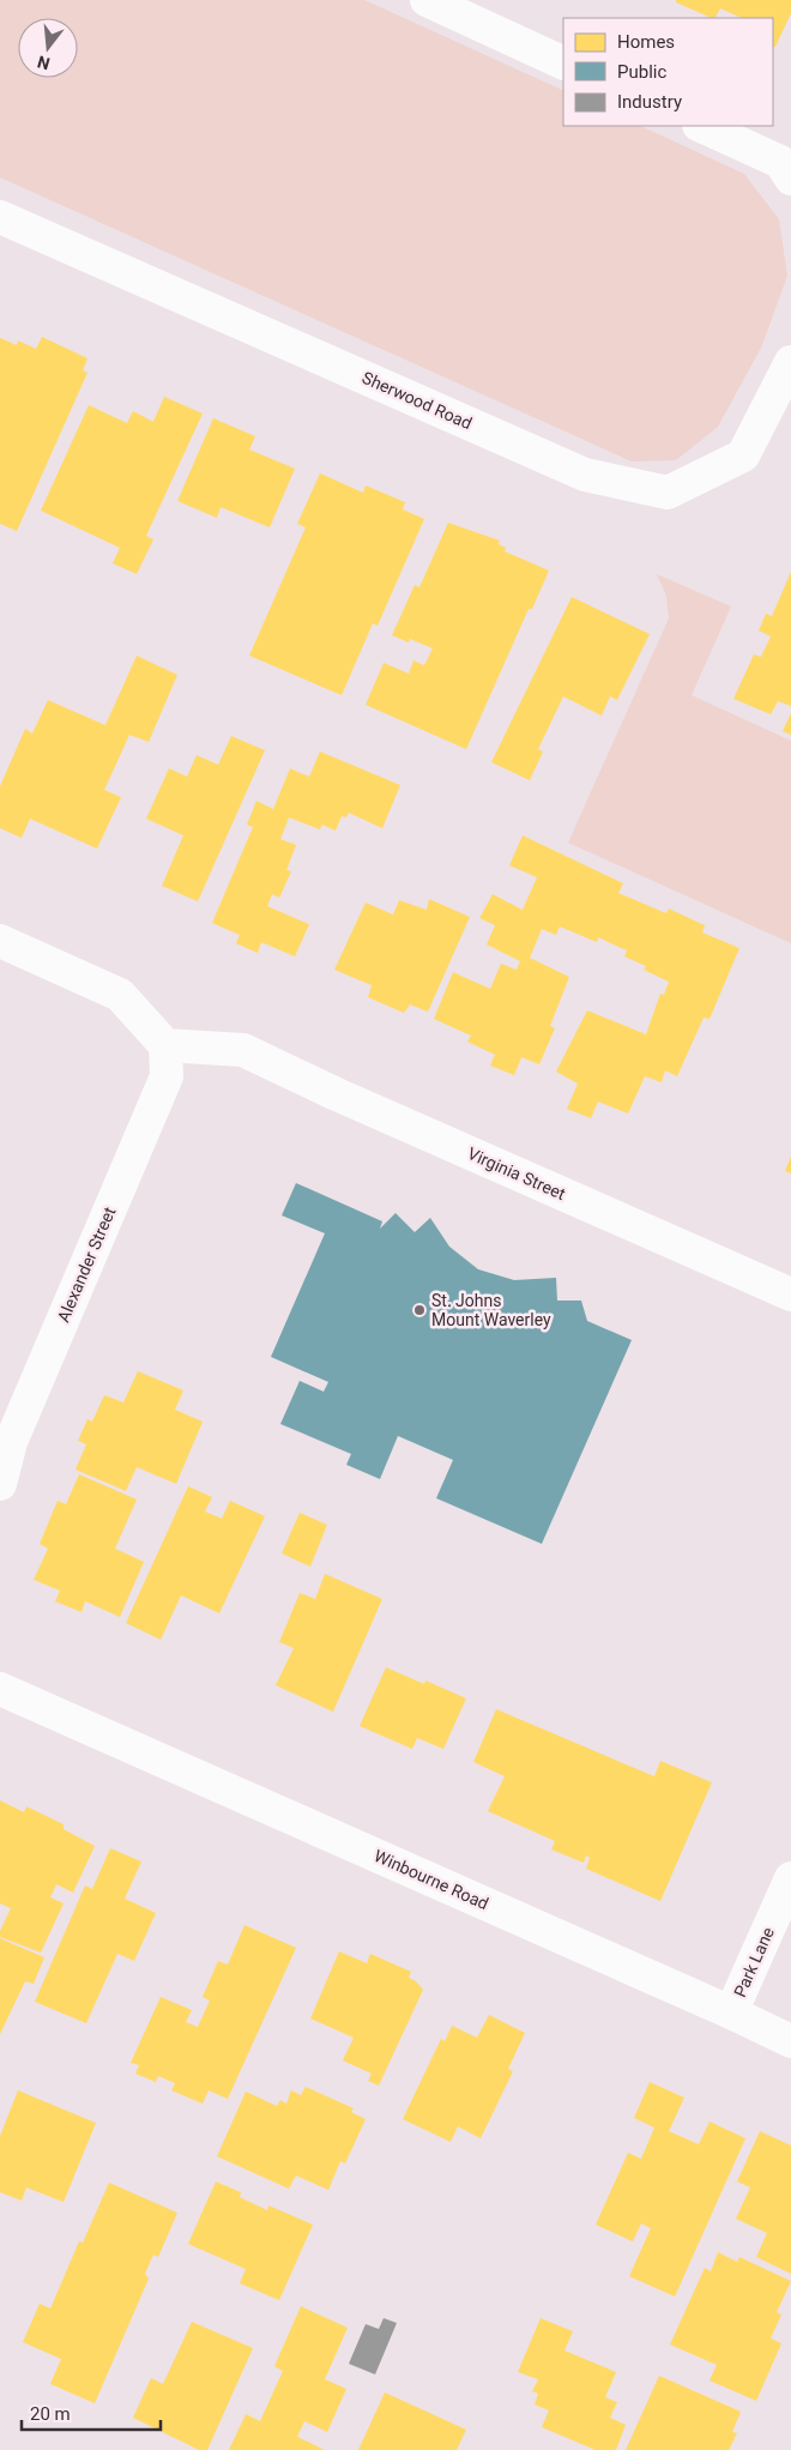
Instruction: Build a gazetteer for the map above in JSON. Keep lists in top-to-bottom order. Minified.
{"streets":{"street":["Sherwood Road","Virginia Street","Alexander Street","Winbourne Road","Park Lane"]},"crossings":[["Virginia Street","Alexander Street"],["Winbourne Road","Park Lane"]],"places":["St. Johns Mount Waverley"],"legend":["Homes","Public","Industry"],"scale_bar":"20 m","north":"bottom"}
